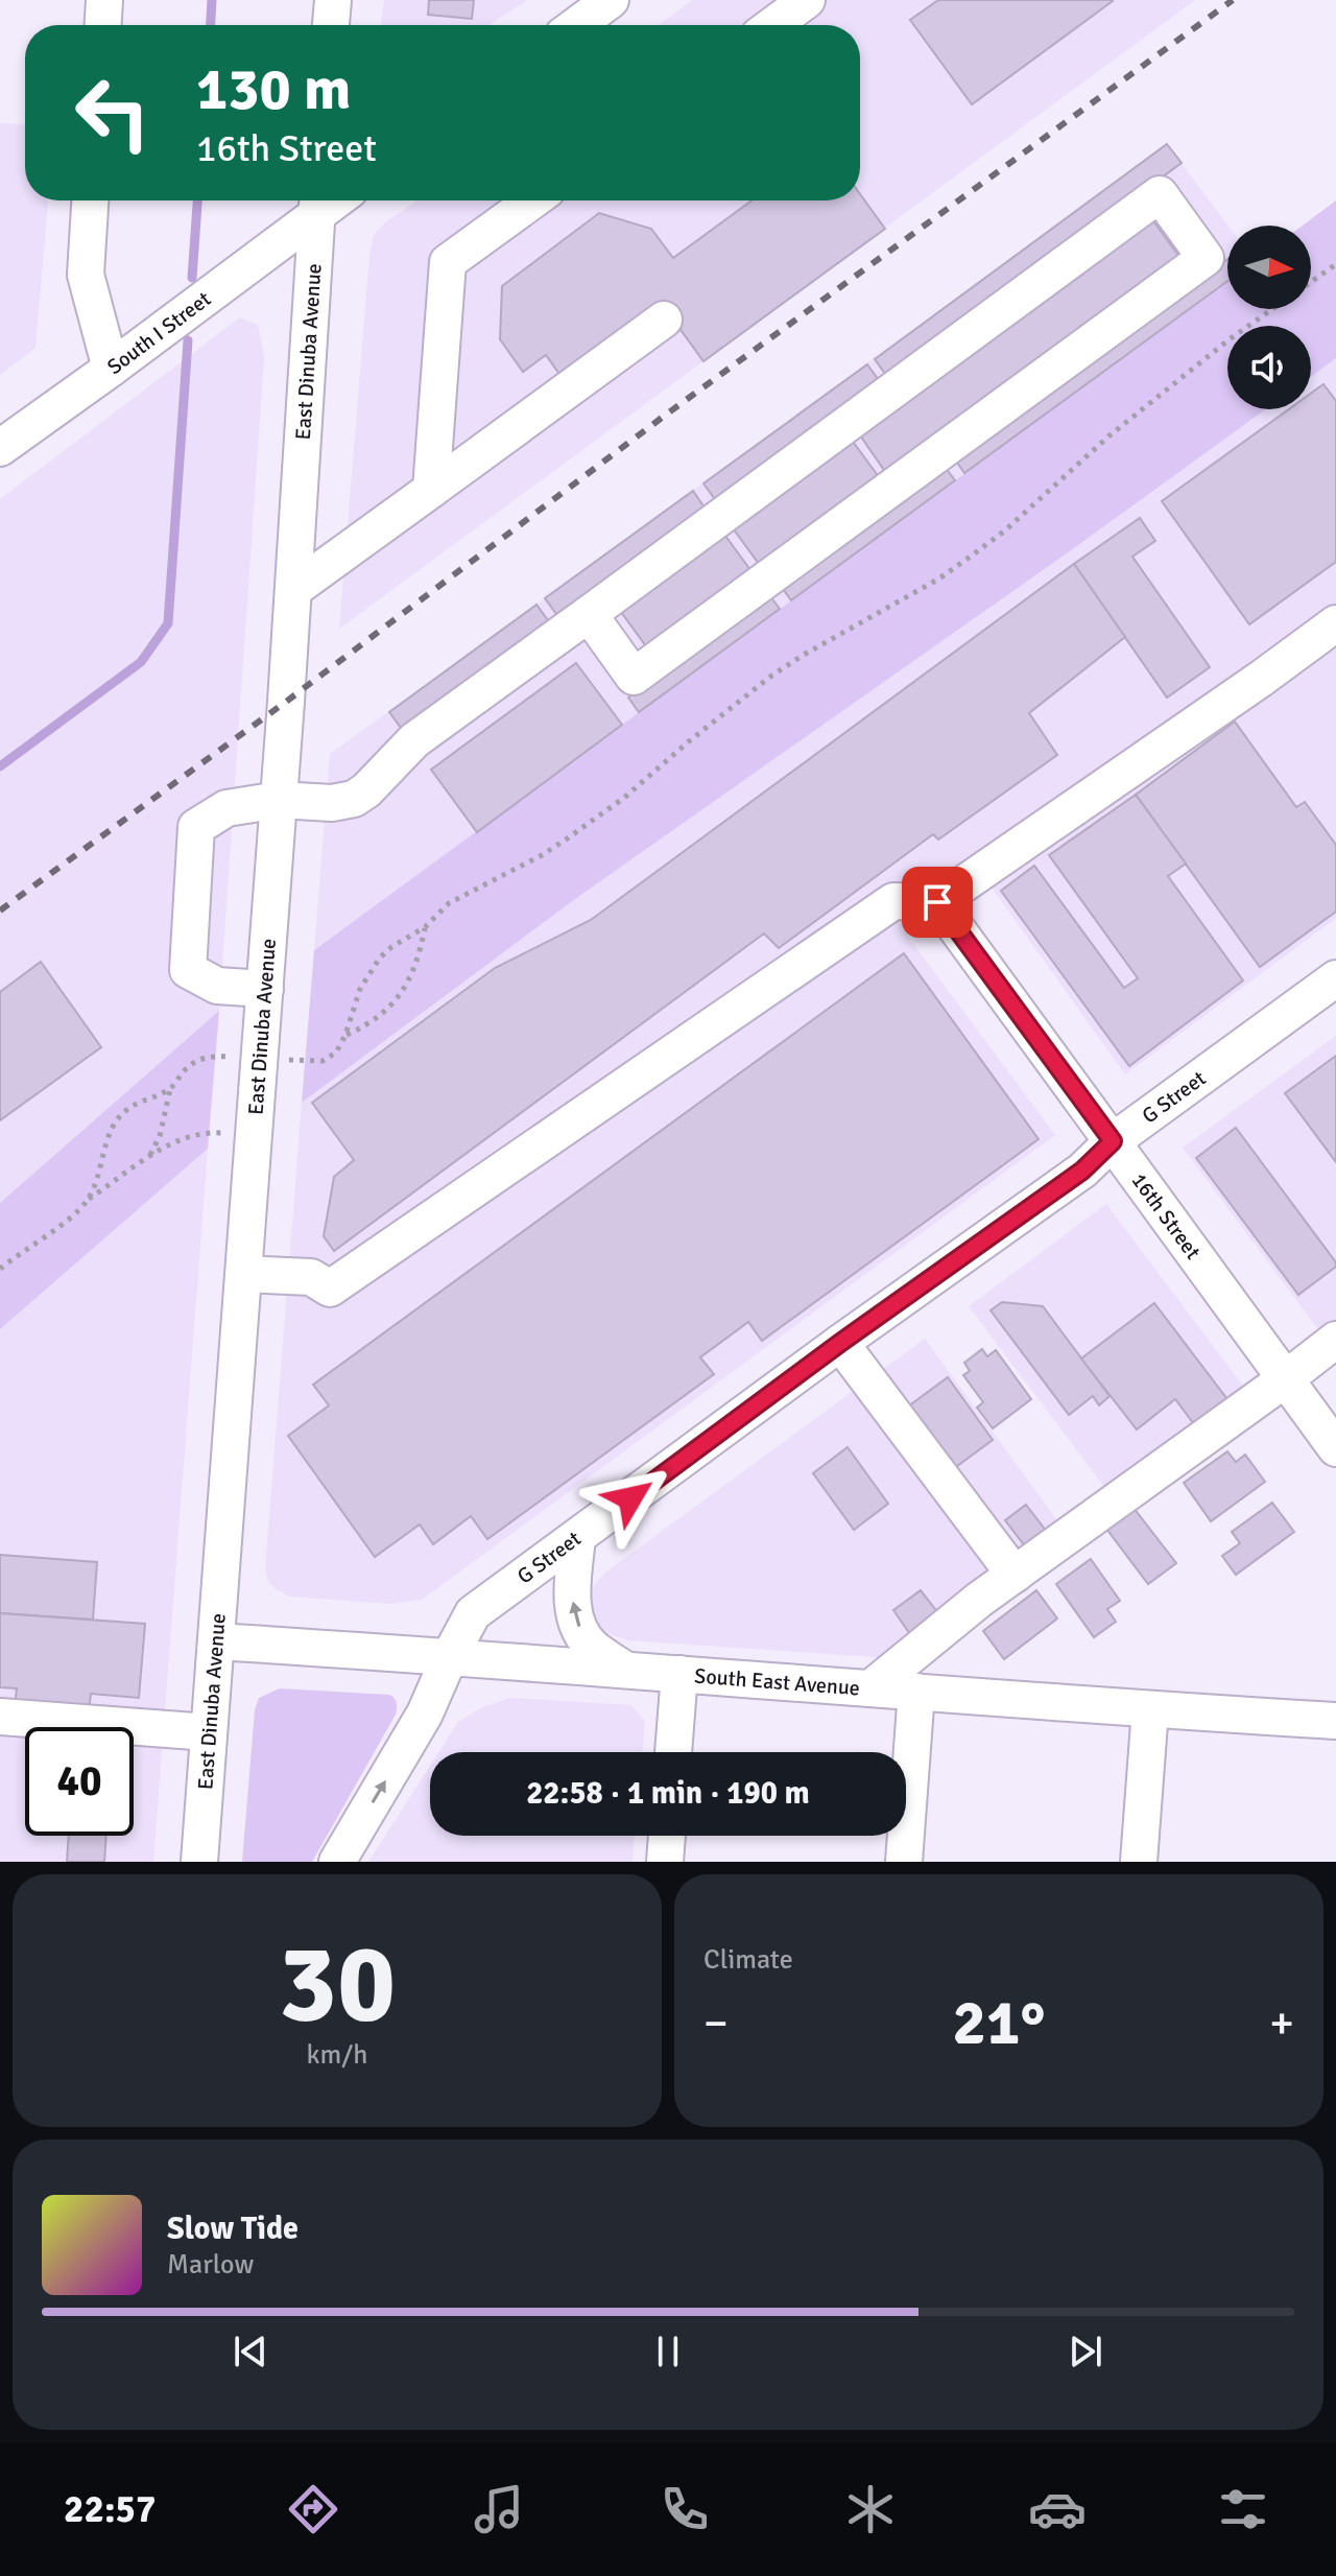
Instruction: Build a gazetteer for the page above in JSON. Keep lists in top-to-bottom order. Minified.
{"streets":{"street":["South I Street","East Dinuba Avenue","G Street","16th Street","South East Avenue"]},"crossings":[["South I Street","East Dinuba Avenue"],["East Dinuba Avenue","South East Avenue"],["G Street","16th Street"],["G Street","South East Avenue"]],"north":"right","page":{"turn":["130 m","16th Street"],"limit":"40","trip":"22:58 · 1 min · 190 m","tile":[["30","km/h"],"Climate"],"heat":["−","21°","+"],"song":["Slow Tide","Marlow"],"tabs":"22:57"}}
